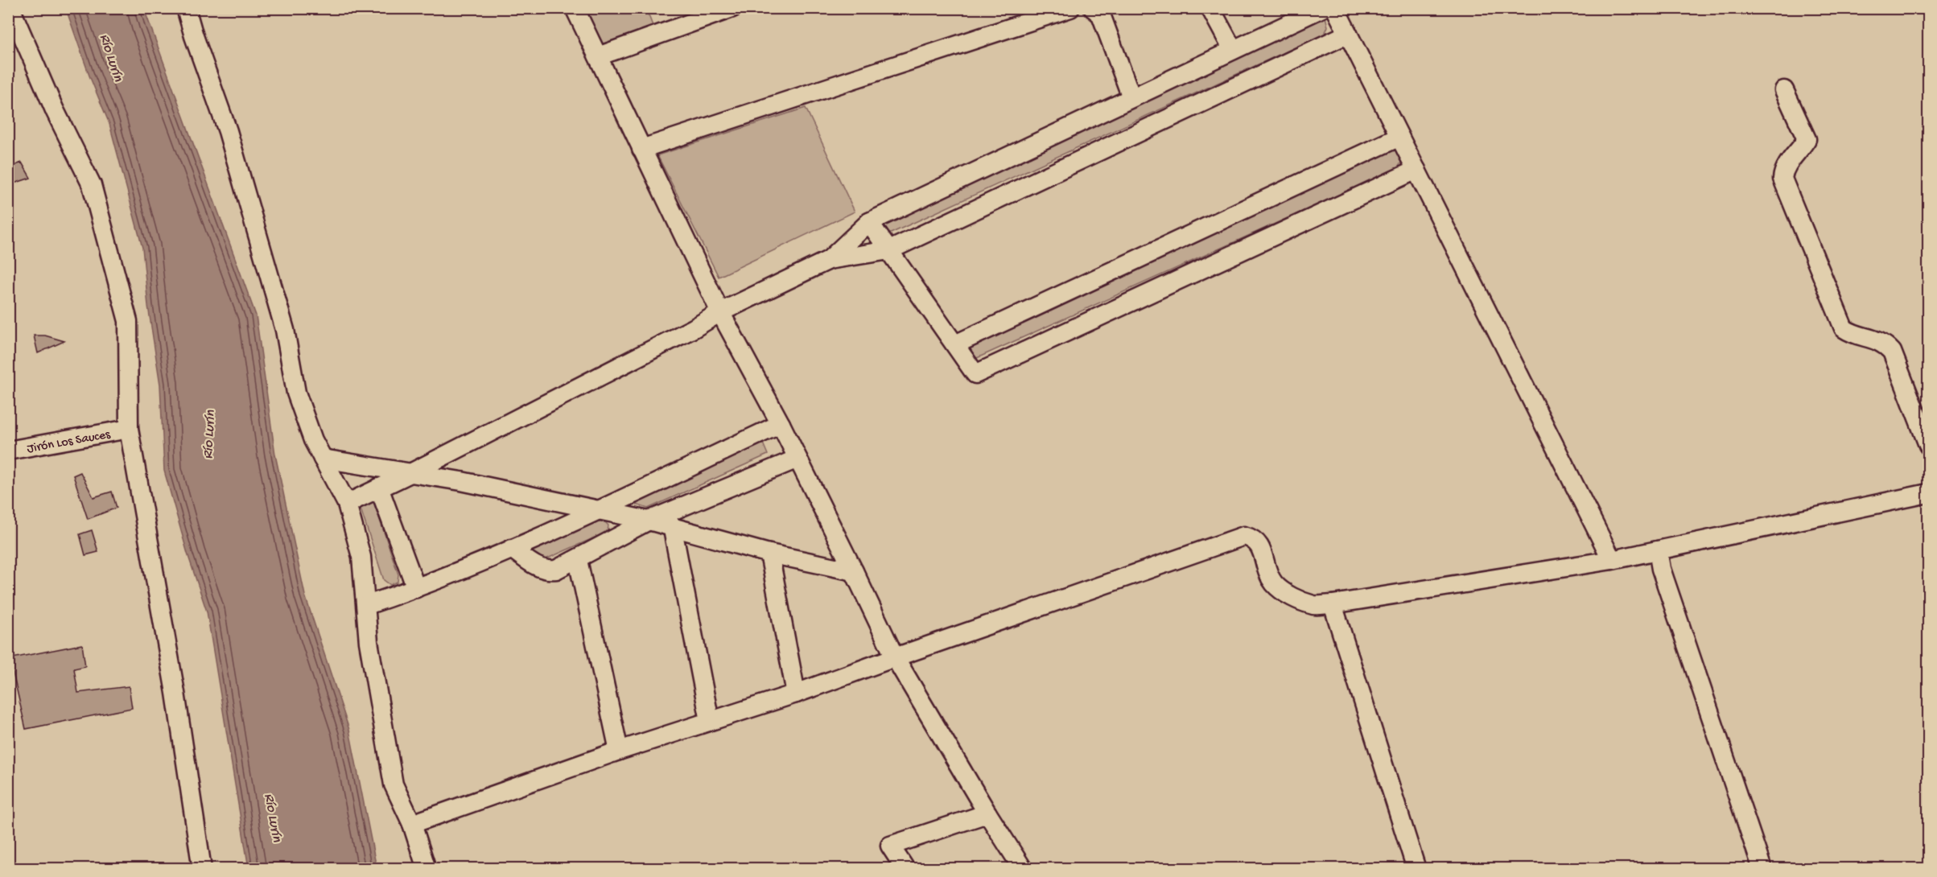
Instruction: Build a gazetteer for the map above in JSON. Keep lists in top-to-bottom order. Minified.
{"streets":{"street":["Jirón Los Sauces"]},"water":["Río Lurín"]}
